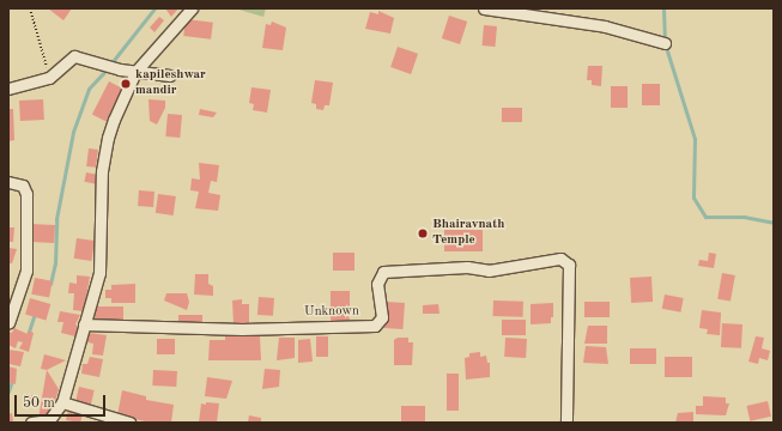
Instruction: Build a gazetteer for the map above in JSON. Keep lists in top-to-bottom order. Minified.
{"streets":{"street":["Unknown"]},"places":["kapileshwar mandir","Bhairavnath Temple"],"scale_bar":"50 m"}
